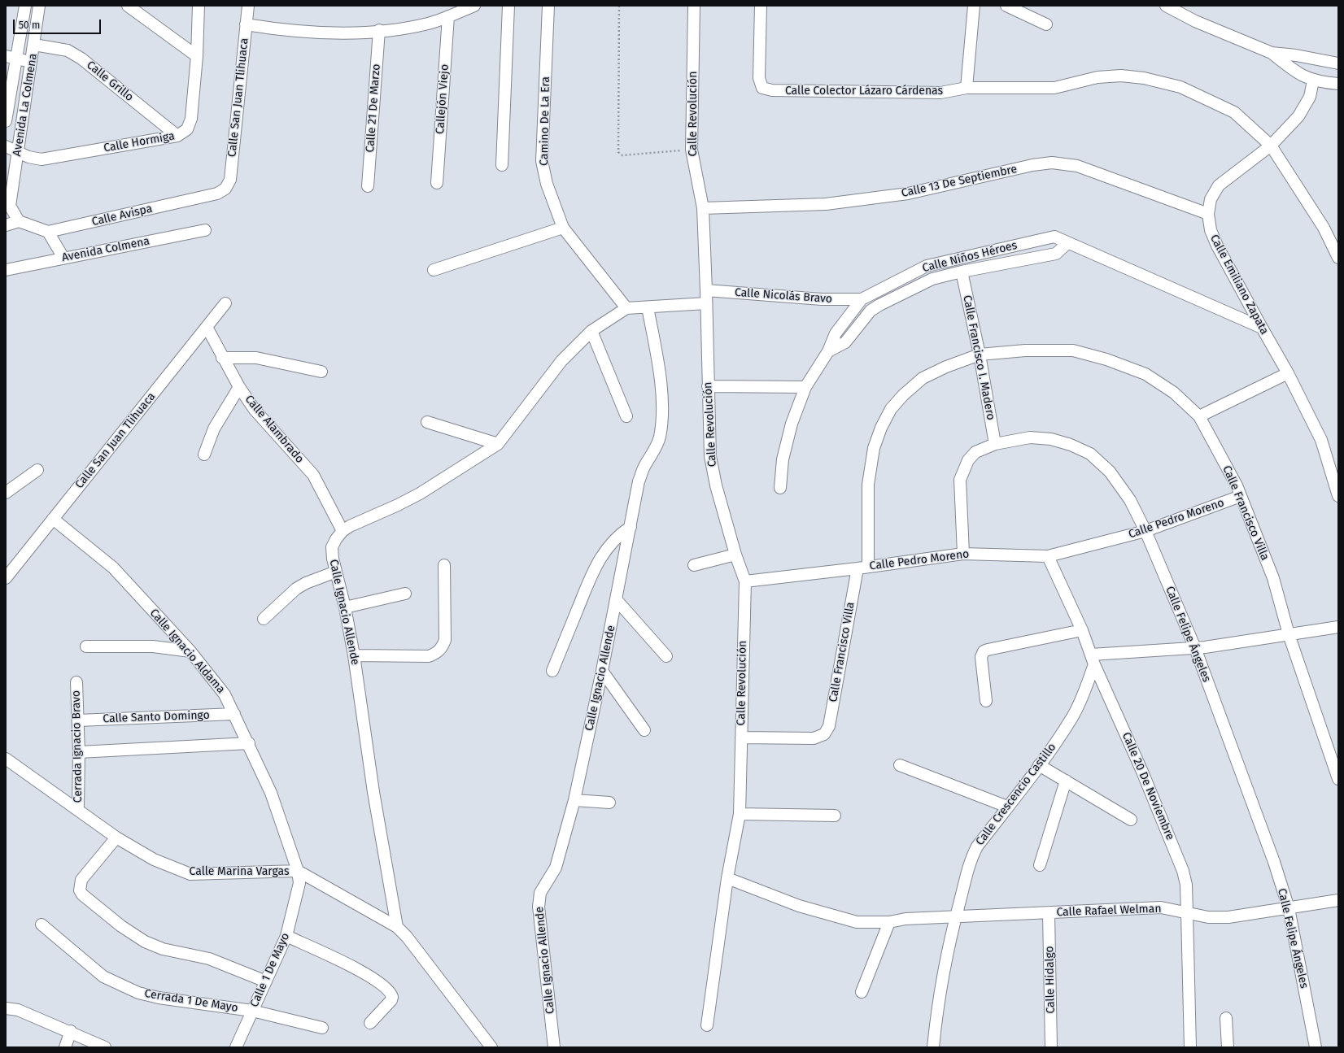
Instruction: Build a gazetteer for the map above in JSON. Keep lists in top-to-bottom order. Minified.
{"streets":{"street":["Calle Grillo","Calle Colector Lázaro Cárdenas","Calle San Juan Tlihuaca","Callejón Viejo","Avenida La Colmena","Calle 21 De Marzo","Calle Revolución","Camino De La Era","Calle Hormiga","Calle 13 De Septiembre","Calle Avispa","Avenida Colmena","Calle Niños Héroes","Calle Emiliano Zapata","Calle Nicolás Bravo","Calle Francisco I. Madero","Calle Alambrado","Calle Francisco Villa","Calle Pedro Moreno","Calle Ignacio Allende","Calle Felipe Ángeles","Calle Ignacio Aldama","Calle Santo Domingo","Cerrada Ignacio Bravo","Calle 20 De Noviembre","Calle Crescencio Castillo","Calle Marina Vargas","Calle Rafael Welman","Calle 1 De Mayo","Calle Hidalgo","Cerrada 1 De Mayo"]},"crossings":[["Calle Grillo","Avenida La Colmena"],["Calle Grillo","Calle Hormiga"],["Calle San Juan Tlihuaca","Calle Avispa"],["Calle San Juan Tlihuaca","Calle Alambrado"],["Calle San Juan Tlihuaca","Calle Ignacio Aldama"],["Avenida La Colmena","Calle Hormiga"],["Calle Revolución","Calle 13 De Septiembre"],["Calle Revolución","Calle Nicolás Bravo"],["Calle Revolución","Calle Francisco Villa"],["Calle Revolución","Calle Pedro Moreno"],["Calle Revolución","Calle Rafael Welman"],["Calle 13 De Septiembre","Calle Emiliano Zapata"],["Calle Niños Héroes","Calle Emiliano Zapata"],["Calle Niños Héroes","Calle Nicolás Bravo"],["Calle Niños Héroes","Calle Francisco I. Madero"],["Calle Francisco I. Madero","Calle Francisco Villa"],["Calle Francisco I. Madero","Calle Felipe Ángeles"],["Calle Alambrado","Calle Ignacio Allende"],["Calle Francisco Villa","Calle Pedro Moreno"],["Calle Pedro Moreno","Calle Felipe Ángeles"],["Calle Ignacio Allende","Calle Marina Vargas"],["Calle Felipe Ángeles","Calle Rafael Welman"],["Calle Ignacio Aldama","Calle Santo Domingo"],["Calle Ignacio Aldama","Calle Marina Vargas"],["Calle Ignacio Aldama","Calle 1 De Mayo"],["Calle Santo Domingo","Cerrada Ignacio Bravo"],["Cerrada Ignacio Bravo","Calle Marina Vargas"],["Calle 20 De Noviembre","Calle Crescencio Castillo"],["Calle 20 De Noviembre","Calle Rafael Welman"],["Calle Crescencio Castillo","Calle Rafael Welman"],["Calle Marina Vargas","Calle 1 De Mayo"],["Calle Rafael Welman","Calle Hidalgo"],["Calle 1 De Mayo","Cerrada 1 De Mayo"]],"scale_bar":"50 m"}
